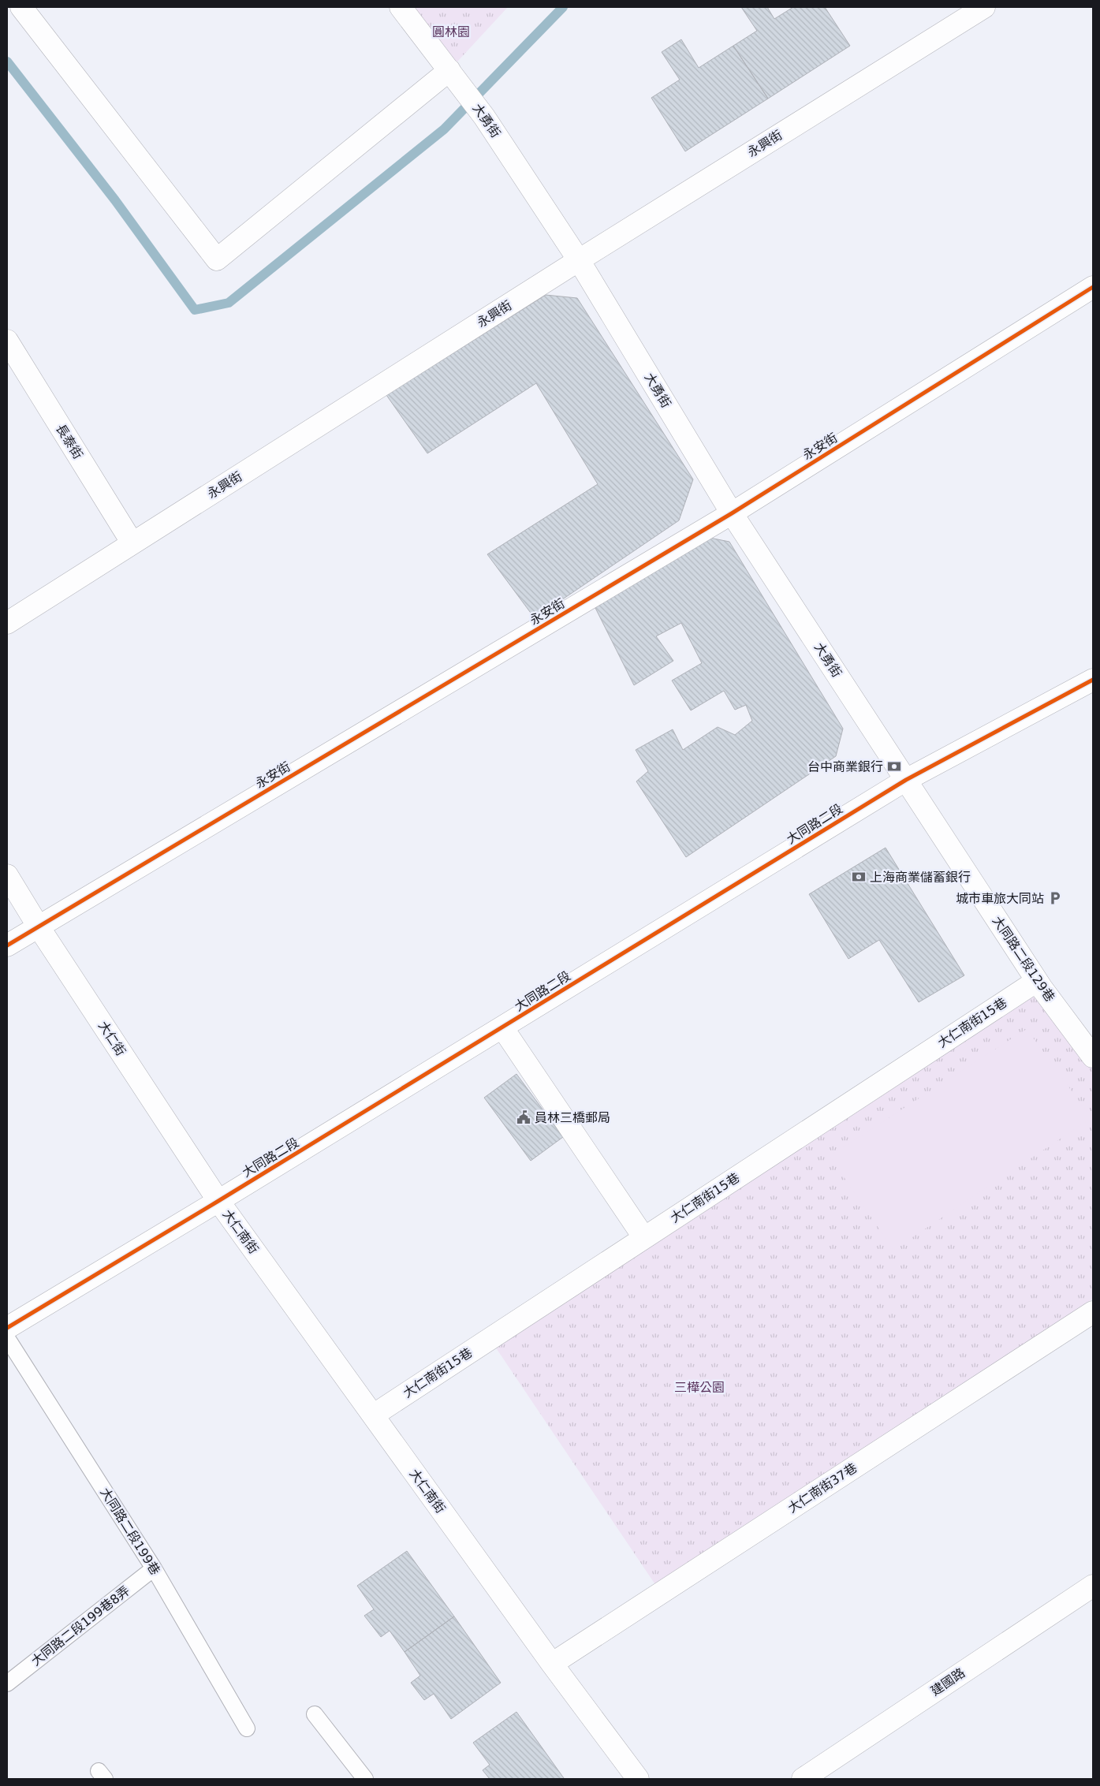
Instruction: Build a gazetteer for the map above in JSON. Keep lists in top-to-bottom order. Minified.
{"streets":{"street":["大勇街","永興街","長泰街","永安街","大同路二段","大同路二段129巷","大仁南街15巷","大仁街","大仁南街","大仁南街37巷","建國路"],"lane":["大同路二段199巷","大同路二段199巷8弄"]},"crossings":[["大勇街","永興街"],["大勇街","永安街"],["大勇街","大同路二段"],["大勇街","大同路二段129巷"],["永興街","長泰街"],["永安街","大仁街"],["大同路二段","大同路二段129巷"],["大同路二段","大仁街"],["大同路二段","大仁南街"],["大同路二段129巷","大仁南街15巷"],["大仁南街15巷","大仁南街"],["大仁街","大仁南街"],["大仁南街","大仁南街37巷"],["大同路二段199巷","大同路二段199巷8弄"]],"parks":["圓林園","三樺公園"],"places":{"bank":["台中商業銀行","上海商業儲蓄銀行"],"parking":["城市車旅大同站"],"public building":["員林三橋郵局"]}}
